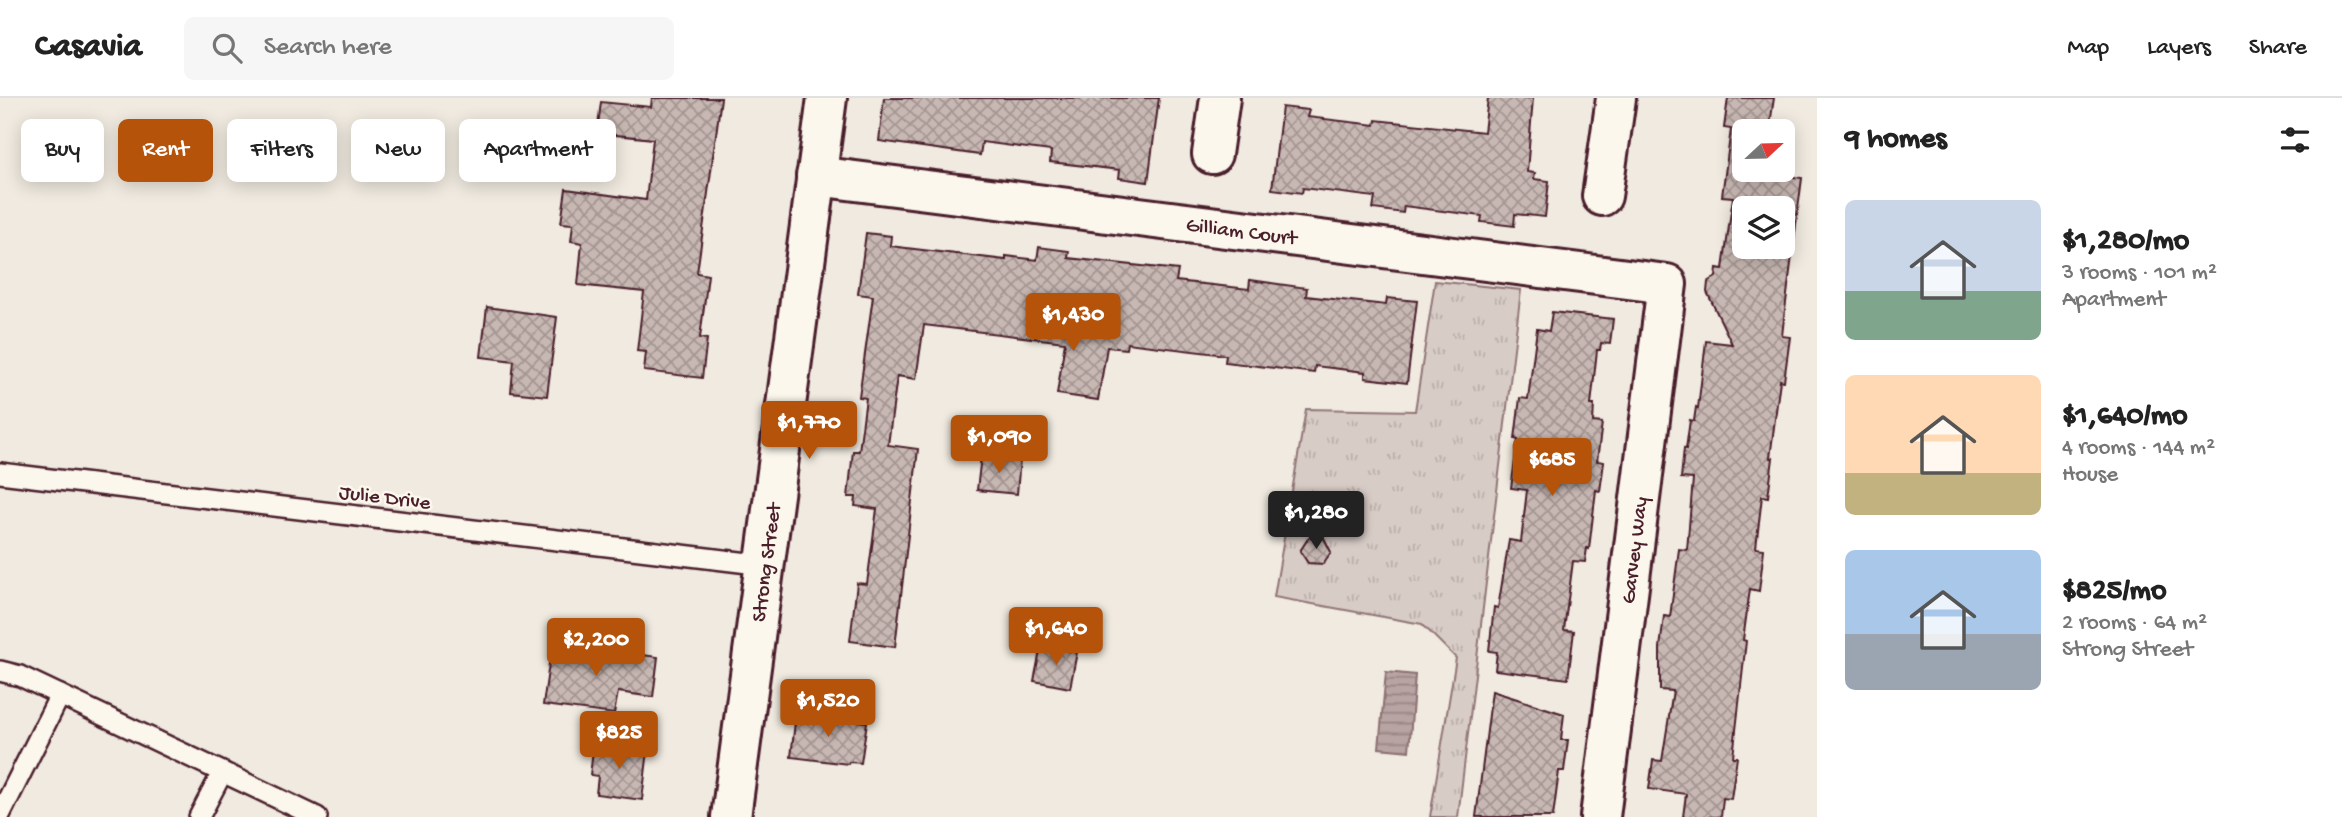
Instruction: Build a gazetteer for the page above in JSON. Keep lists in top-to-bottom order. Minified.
{"streets":{"street":["Gilliam Court","Garvey Way","Strong Street"],"lane":["Julie Drive"]},"crossings":[["Gilliam Court","Garvey Way"],["Gilliam Court","Strong Street"],["Julie Drive","Strong Street"]],"north":"right","page":{"header":"Casavia","search":"Search here","nav":["Map","Layers","Share"],"heading":"9 homes","chip":["Buy","Rent","Filters","New","Apartment"],"list":[{"name":"$1,280/mo","note":"3 rooms · 101 m² · Apartment"},{"name":"$1,640/mo","note":"4 rooms · 144 m² · House"},{"name":"$825/mo","note":"2 rooms · 64 m² · Strong Street"}],"price":["$1,430","$1,770","$1,090","$685","$1,280","$1,640","$2,200","$1,520","$825"]}}
